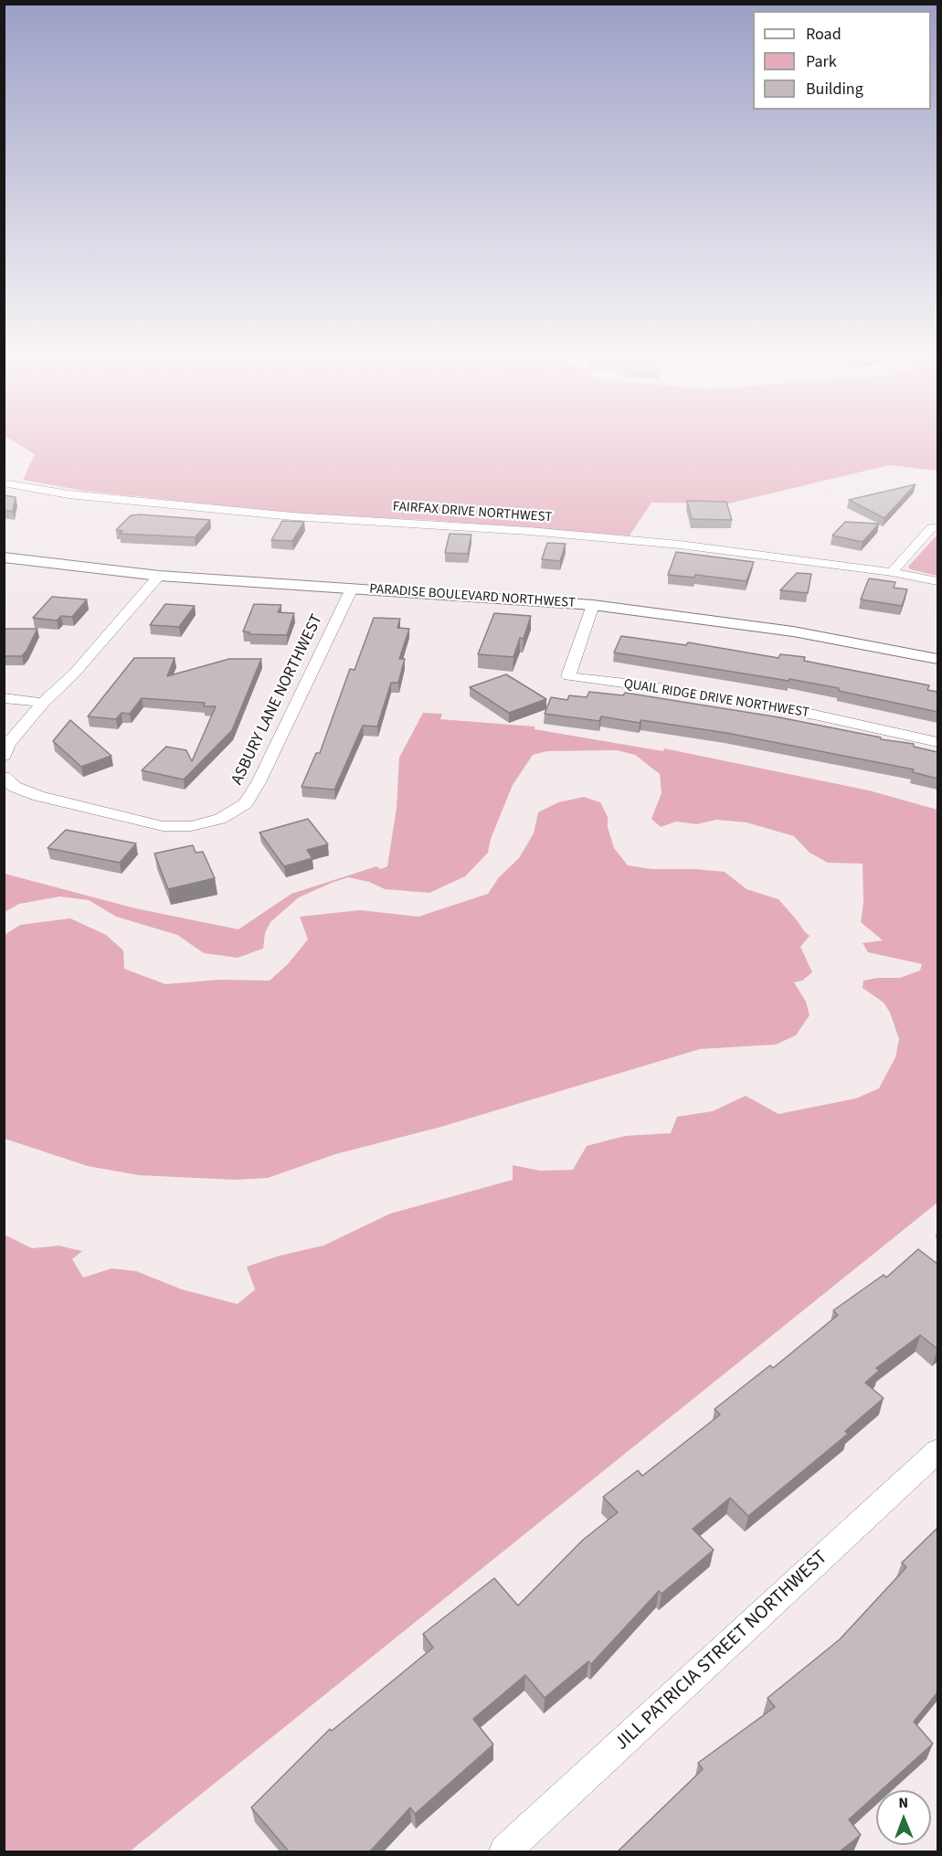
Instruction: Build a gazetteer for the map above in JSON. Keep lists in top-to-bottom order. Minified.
{"streets":{"street":["FAIRFAX DRIVE NORTHWEST","PARADISE BOULEVARD NORTHWEST","QUAIL RIDGE DRIVE NORTHWEST","ASBURY LANE NORTHWEST","JILL PATRICIA STREET NORTHWEST"]},"crossings":[["PARADISE BOULEVARD NORTHWEST","QUAIL RIDGE DRIVE NORTHWEST"],["PARADISE BOULEVARD NORTHWEST","ASBURY LANE NORTHWEST"]],"legend":["Road","Park","Building"],"north":"top"}
